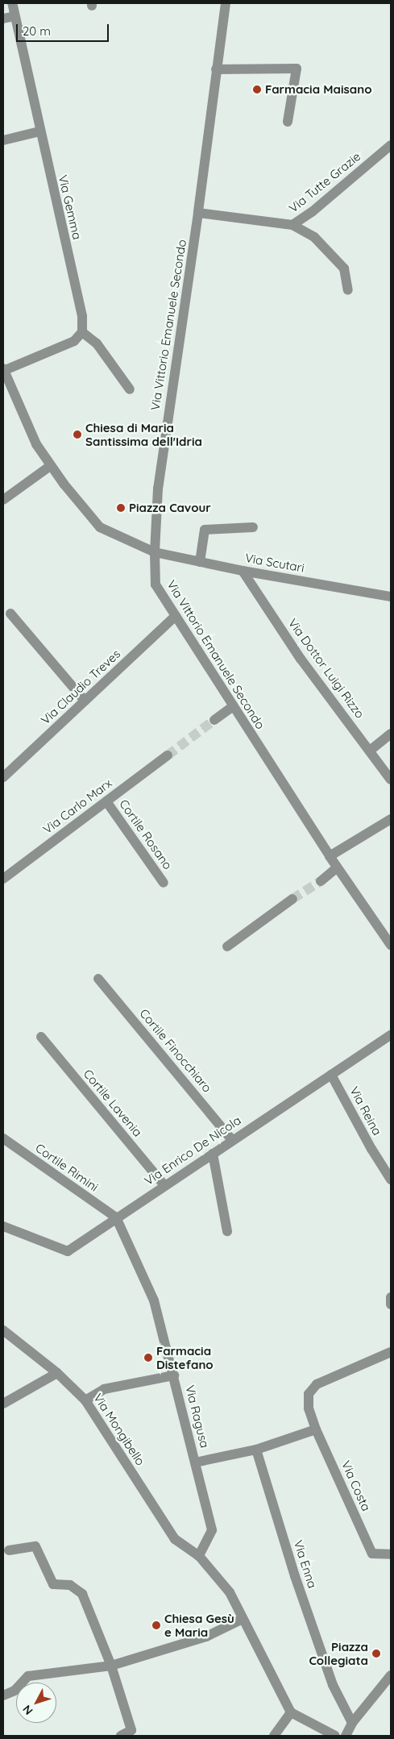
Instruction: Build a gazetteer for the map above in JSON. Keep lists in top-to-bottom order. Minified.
{"streets":{"street":["Via Tutte Grazie","Via Gemma","Via Vittorio Emanuele Secondo","Via Scutari","Via Dottor Luigi Rizzo","Via Claudio Treves","Via Carlo Marx","Cortile Rosano","Cortile Finocchiaro","Cortile Lavenia","Via Reina","Via Enrico De Nicola","Cortile Rimini","Via Ragusa","Via Mongibello","Via Costa","Via Enna"]},"crossings":[["Via Tutte Grazie","Via Vittorio Emanuele Secondo"],["Via Vittorio Emanuele Secondo","Via Scutari"],["Via Vittorio Emanuele Secondo","Via Claudio Treves"],["Via Scutari","Via Dottor Luigi Rizzo"],["Via Carlo Marx","Cortile Rosano"],["Cortile Finocchiaro","Via Enrico De Nicola"],["Cortile Lavenia","Via Enrico De Nicola"],["Via Reina","Via Enrico De Nicola"],["Via Enrico De Nicola","Cortile Rimini"],["Via Enrico De Nicola","Via Ragusa"],["Cortile Rimini","Via Ragusa"],["Via Ragusa","Via Mongibello"]],"places":["Farmacia Maisano","Chiesa di Maria Santissima dell'Idria","Piazza Cavour","Farmacia Distefano","Chiesa Gesù e Maria","Piazza Collegiata"],"scale_bar":"20 m","north":"bottom left"}
